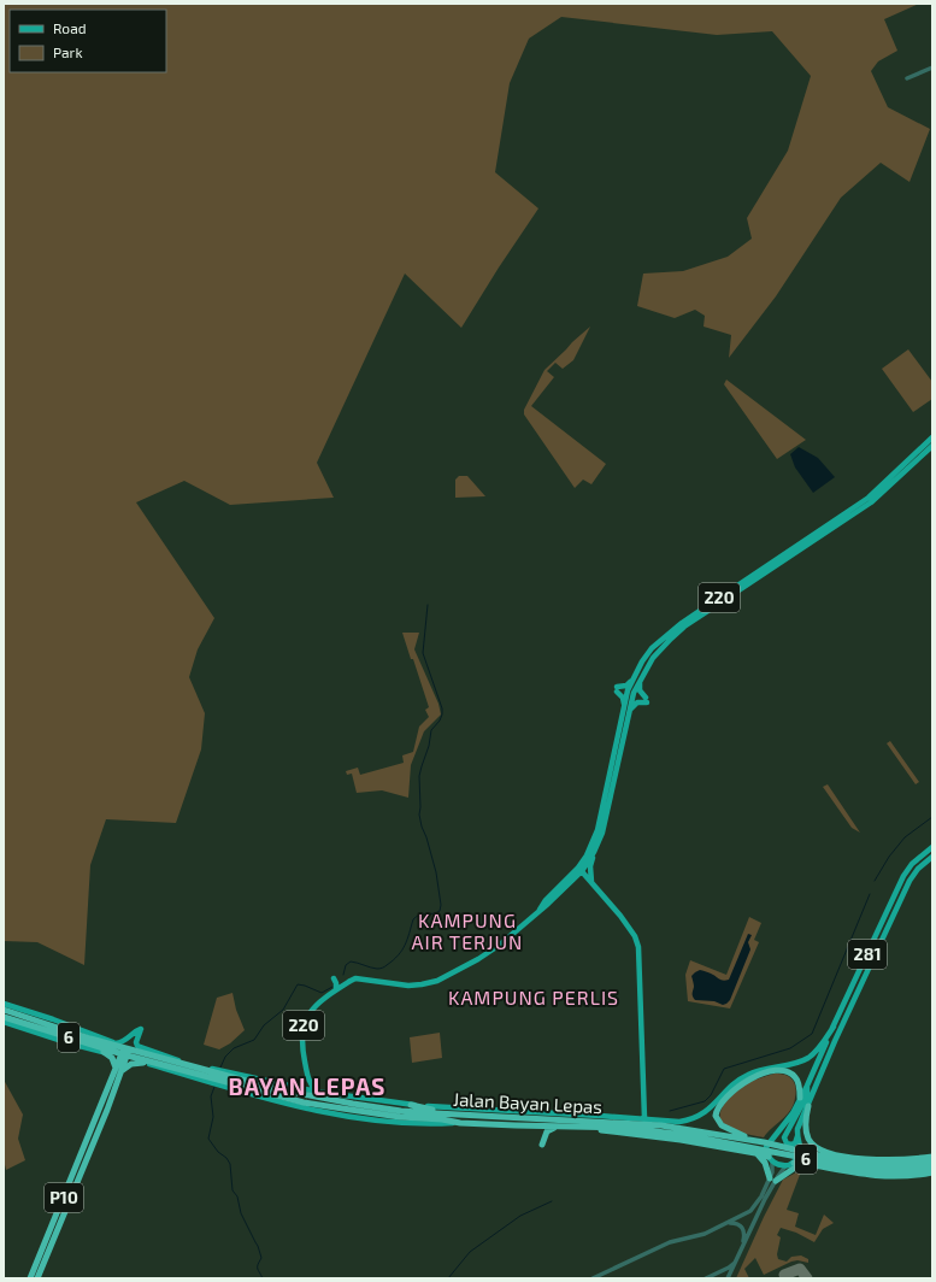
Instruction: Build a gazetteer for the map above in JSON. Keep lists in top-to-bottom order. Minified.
{"streets":{"highway":["6","Jalan Bayan Lepas","P10"],"main road":["220","281"]},"crossings":[["6","Jalan Bayan Lepas"],["6","P10"],["Jalan Bayan Lepas","P10"]],"districts":["KAMPUNG AIR TERJUN","KAMPUNG PERLIS","BAYAN LEPAS"],"legend":["Road","Park"]}
